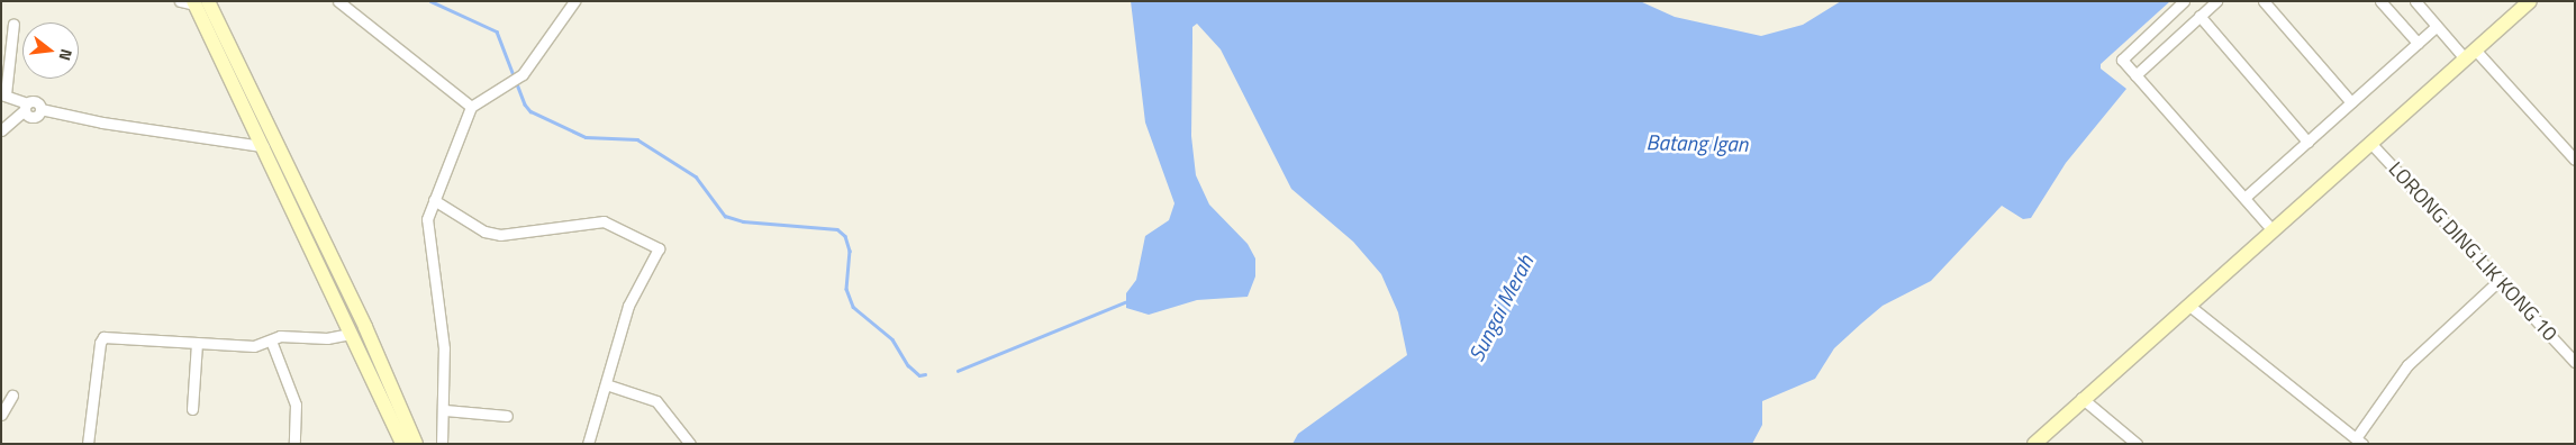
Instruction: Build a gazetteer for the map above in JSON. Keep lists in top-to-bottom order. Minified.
{"streets":{"street":["LORONG DING LIK KONG 10"]},"water":["Batang Igan","Sungai Merah"],"north":"right"}
